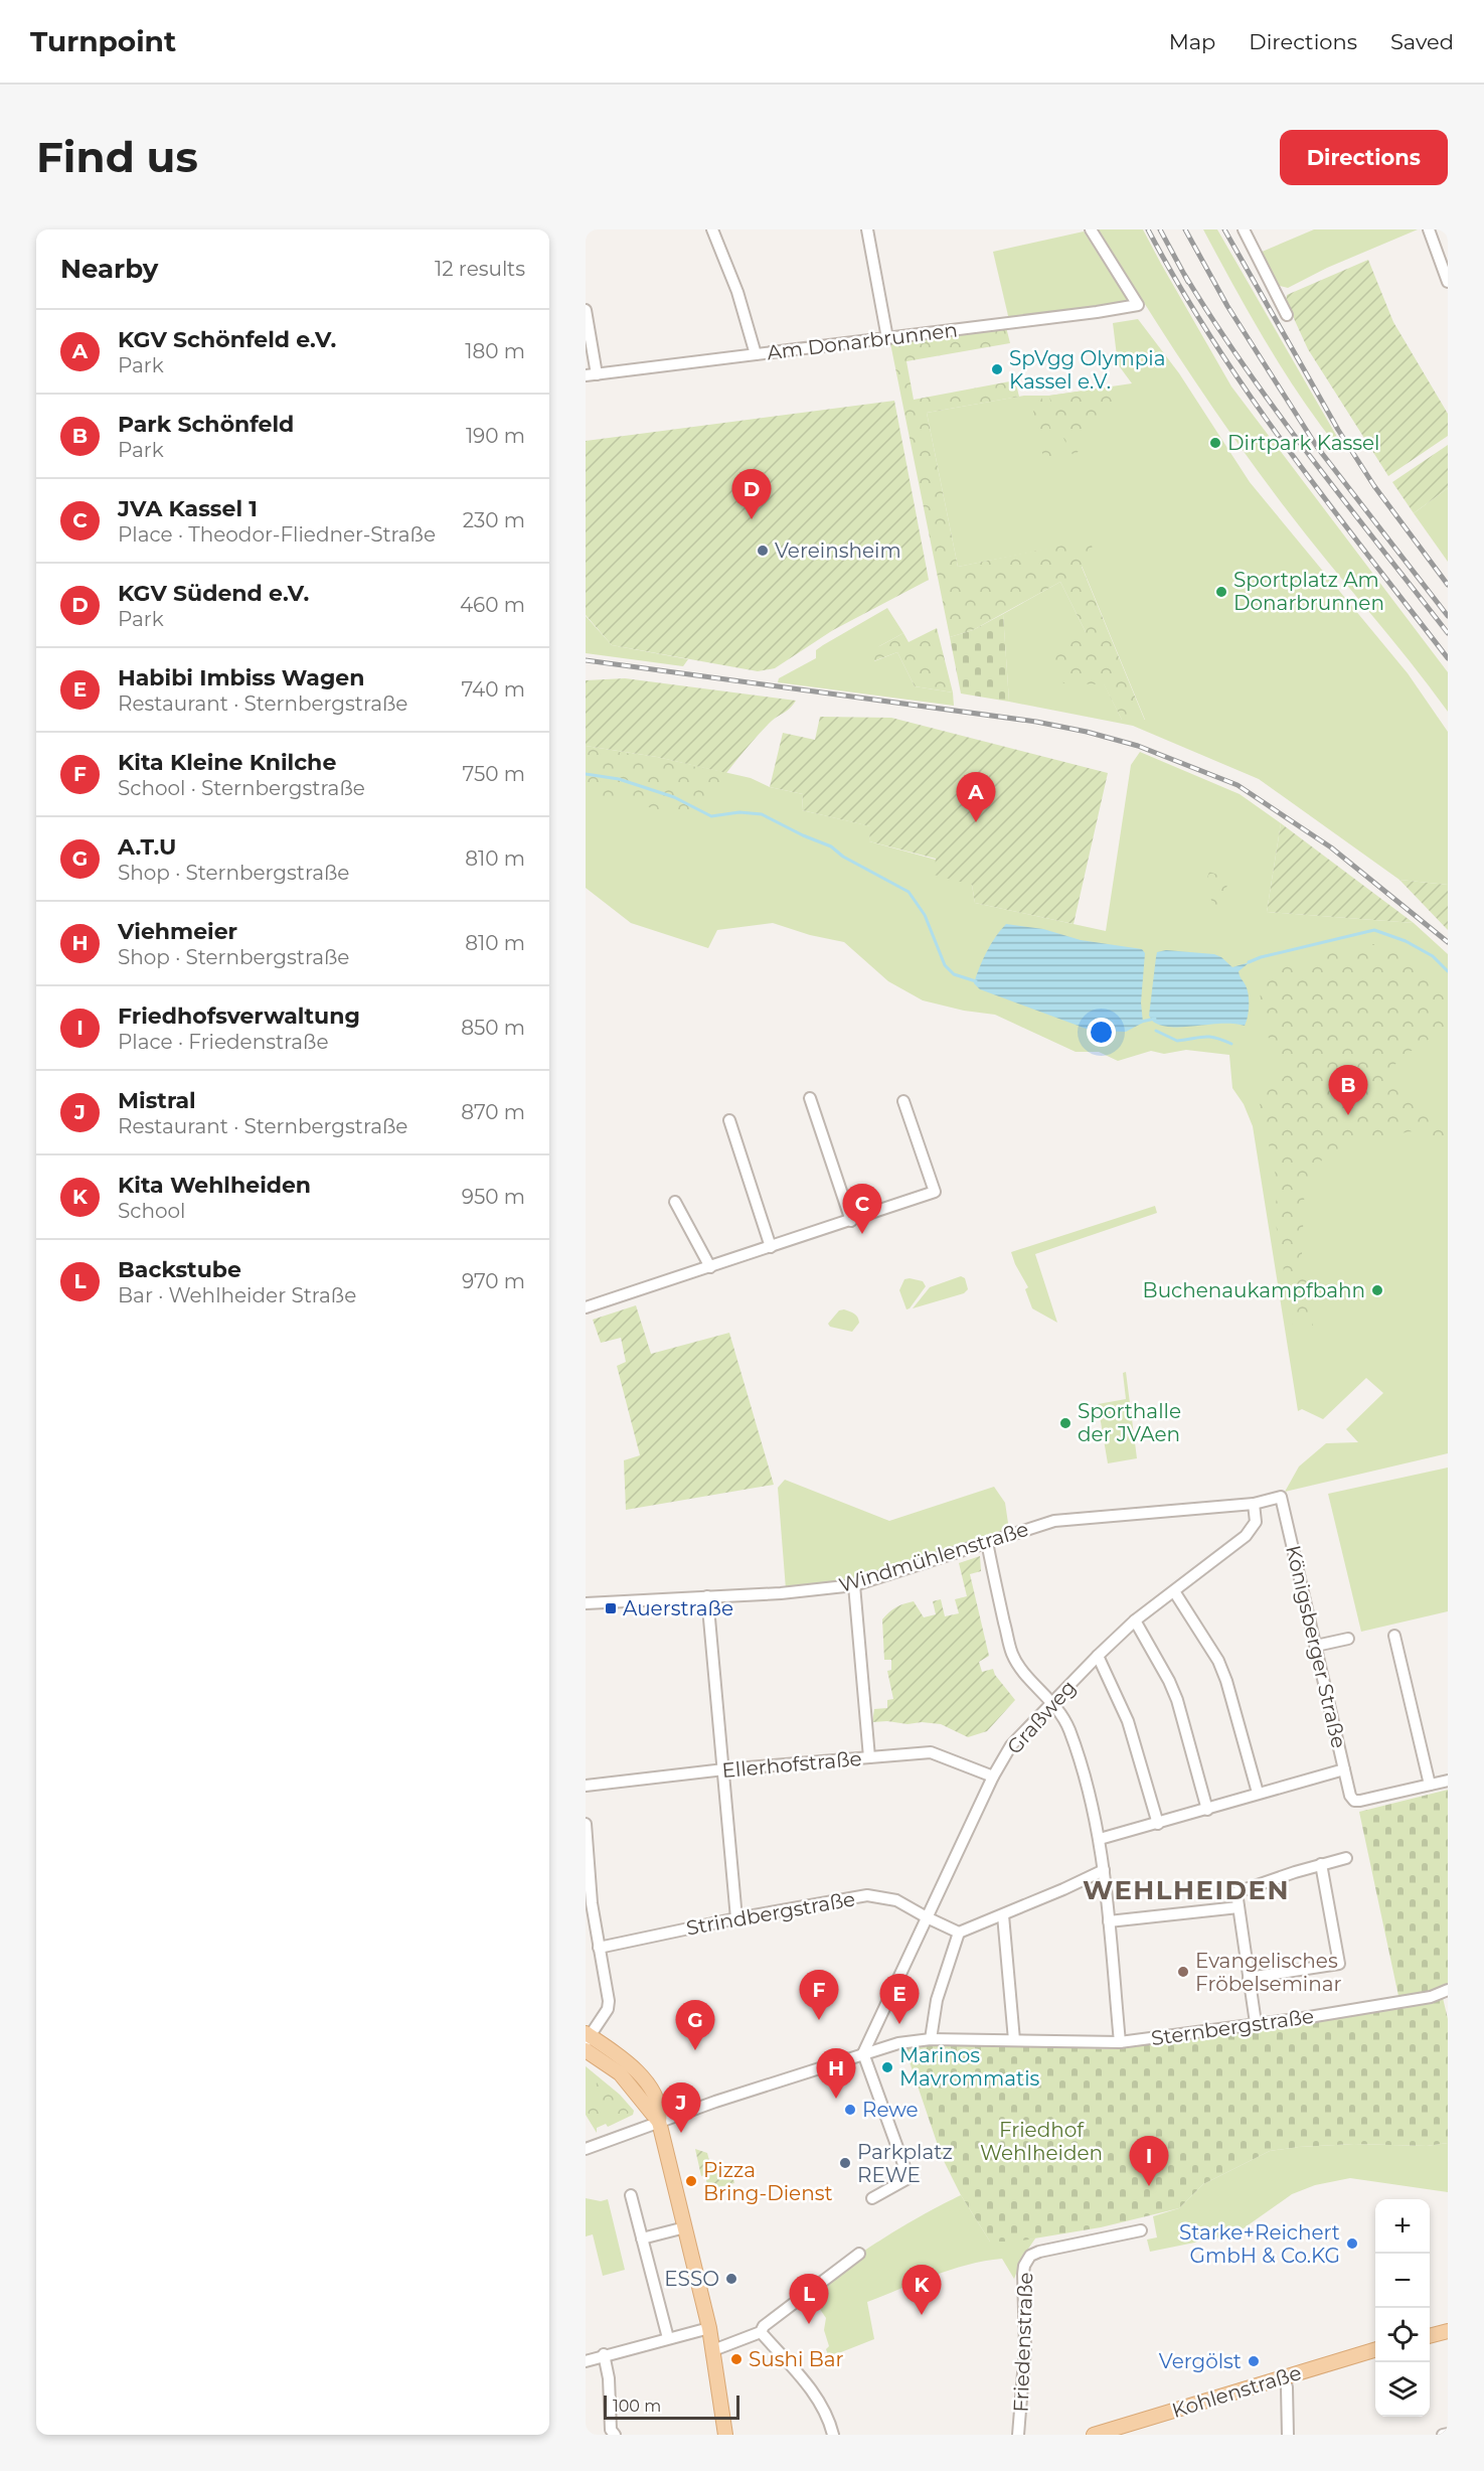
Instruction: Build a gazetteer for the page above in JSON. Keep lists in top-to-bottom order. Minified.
{"streets":{"main road":["Kohlenstraße"],"street":["Am Donarbrunnen","Windmühlenstraße","Königsberger Straße","Graßweg","Ellerhofstraße","Strindbergstraße","Sternbergstraße","Friedenstraße"]},"crossings":[["Windmühlenstraße","Königsberger Straße"],["Windmühlenstraße","Graßweg"],["Graßweg","Ellerhofstraße"],["Graßweg","Strindbergstraße"],["Graßweg","Sternbergstraße"]],"districts":["WEHLHEIDEN"],"parks":["Friedhof Wehlheiden"],"places":{"other":["SpVgg Olympia Kassel e.V.","Dirtpark Kassel","Vereinsheim","Sportplatz Am Donarbrunnen","Buchenaukampfbahn","Sporthalle der JVAen","Evangelisches Fröbelseminar","Marinos Mavrommatis","Rewe","Parkplatz REWE","Pizza Bring-Dienst","Starke+Reichert GmbH & Co.KG","ESSO","Sushi Bar","Vergölst"],"transit":["Auerstraße"]},"scale_bar":"100 m","page":{"header":"Turnpoint","nav":["Map","Directions","Saved"],"buttons":"Directions","title":"Find us","heading":["Nearby","12 results"],"list":[{"mark":"A","name":"KGV Schönfeld e.V.","note":"Park","value":"180 m"},{"mark":"B","name":"Park Schönfeld","note":"Park","value":"190 m"},{"mark":"C","name":"JVA Kassel 1","note":"Place · Theodor-Fliedner-Straße","value":"230 m"},{"mark":"D","name":"KGV Südend e.V.","note":"Park","value":"460 m"},{"mark":"E","name":"Habibi Imbiss Wagen","note":"Restaurant · Sternbergstraße","value":"740 m"},{"mark":"F","name":"Kita Kleine Knilche","note":"School · Sternbergstraße","value":"750 m"},{"mark":"G","name":"A.T.U","note":"Shop · Sternbergstraße","value":"810 m"},{"mark":"H","name":"Viehmeier","note":"Shop · Sternbergstraße","value":"810 m"},{"mark":"I","name":"Friedhofsverwaltung","note":"Place · Friedenstraße","value":"850 m"},{"mark":"J","name":"Mistral","note":"Restaurant · Sternbergstraße","value":"870 m"},{"mark":"K","name":"Kita Wehlheiden","note":"School","value":"950 m"},{"mark":"L","name":"Backstube","note":"Bar · Wehlheider Straße","value":"970 m"}],"pins":["D","A","B","C","F","E","G","H","J","I","K","L"],"map_buttons":["+","−"],"scale":"100 m"}}
